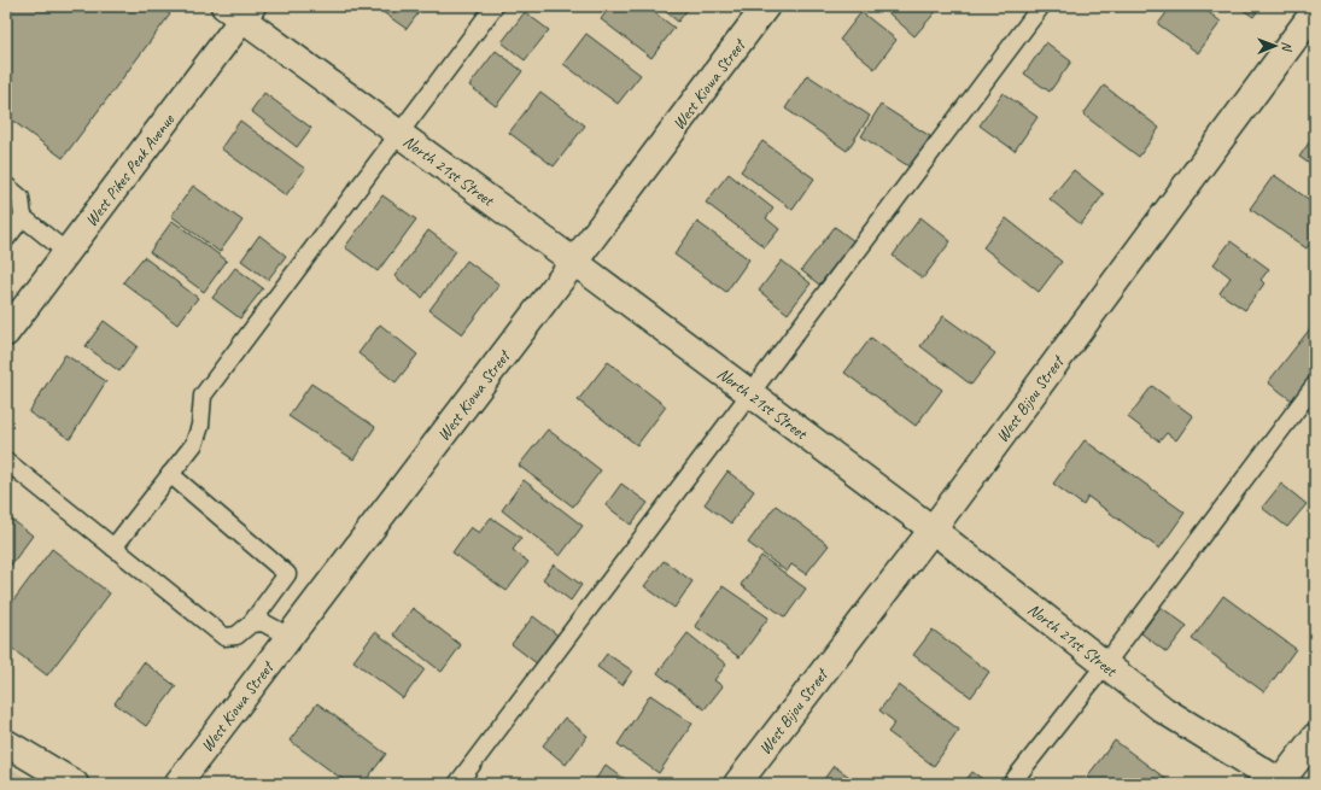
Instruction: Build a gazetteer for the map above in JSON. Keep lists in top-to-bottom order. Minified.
{"streets":{"street":["West Kiowa Street","West Pikes Peak Avenue","North 21st Street","West Bijou Street"]},"crossings":[["West Kiowa Street","North 21st Street"],["West Pikes Peak Avenue","North 21st Street"],["North 21st Street","West Bijou Street"]],"north":"right"}
